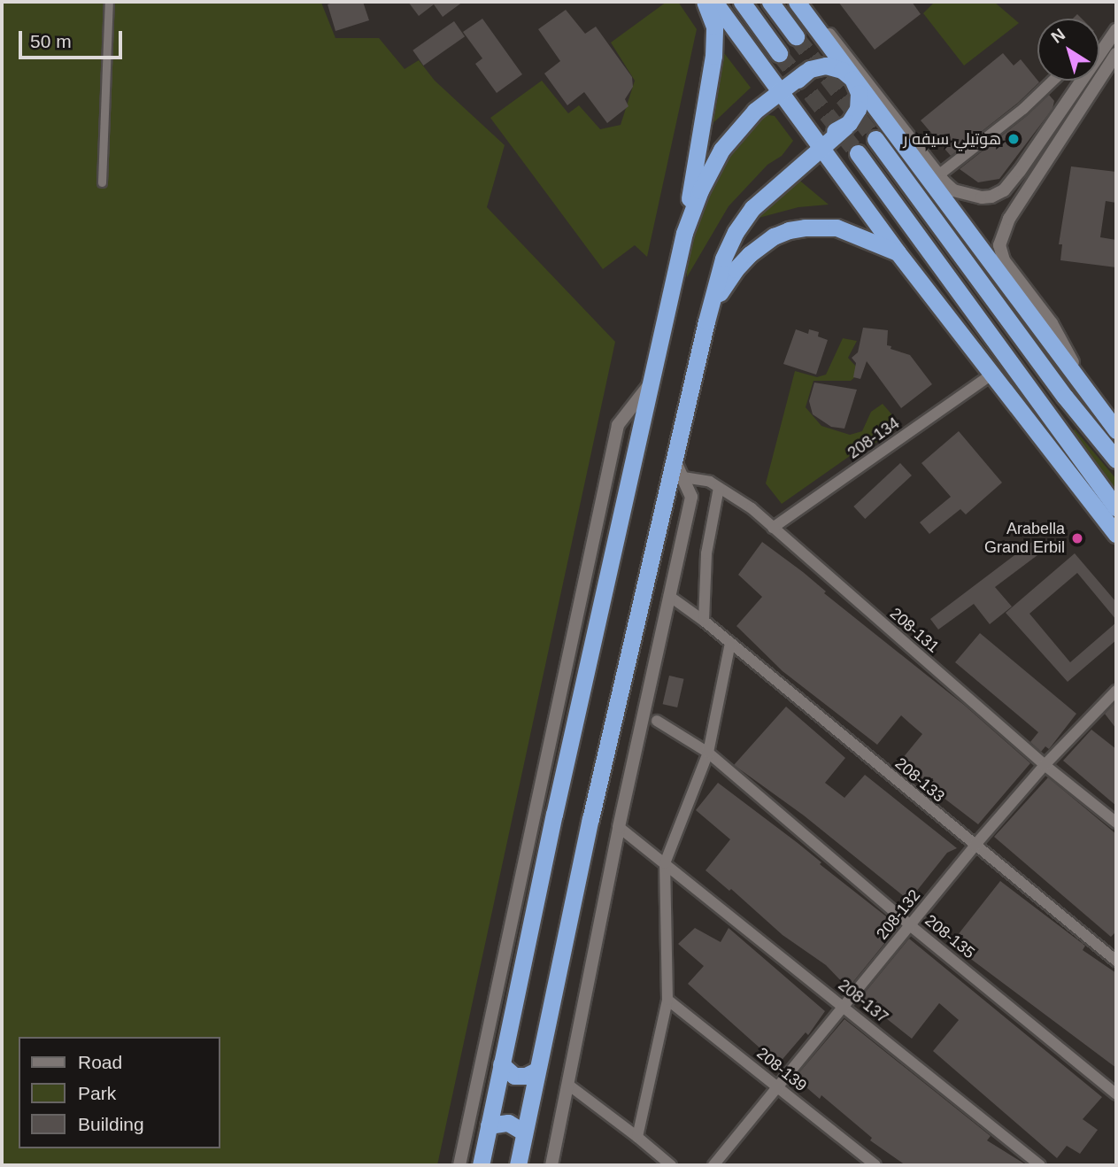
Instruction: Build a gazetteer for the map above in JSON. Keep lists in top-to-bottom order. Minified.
{"streets":{"street":["208-134","208-131","208-133","208-132","208-135","208-137","208-139"]},"crossings":[["208-134","208-131"],["208-131","208-132"],["208-133","208-132"],["208-132","208-135"],["208-132","208-137"],["208-132","208-139"]],"places":["هوتيلي سيفه ر","Arabella Grand Erbil"],"legend":["Road","Park","Building"],"scale_bar":"50 m","north":"top left"}
